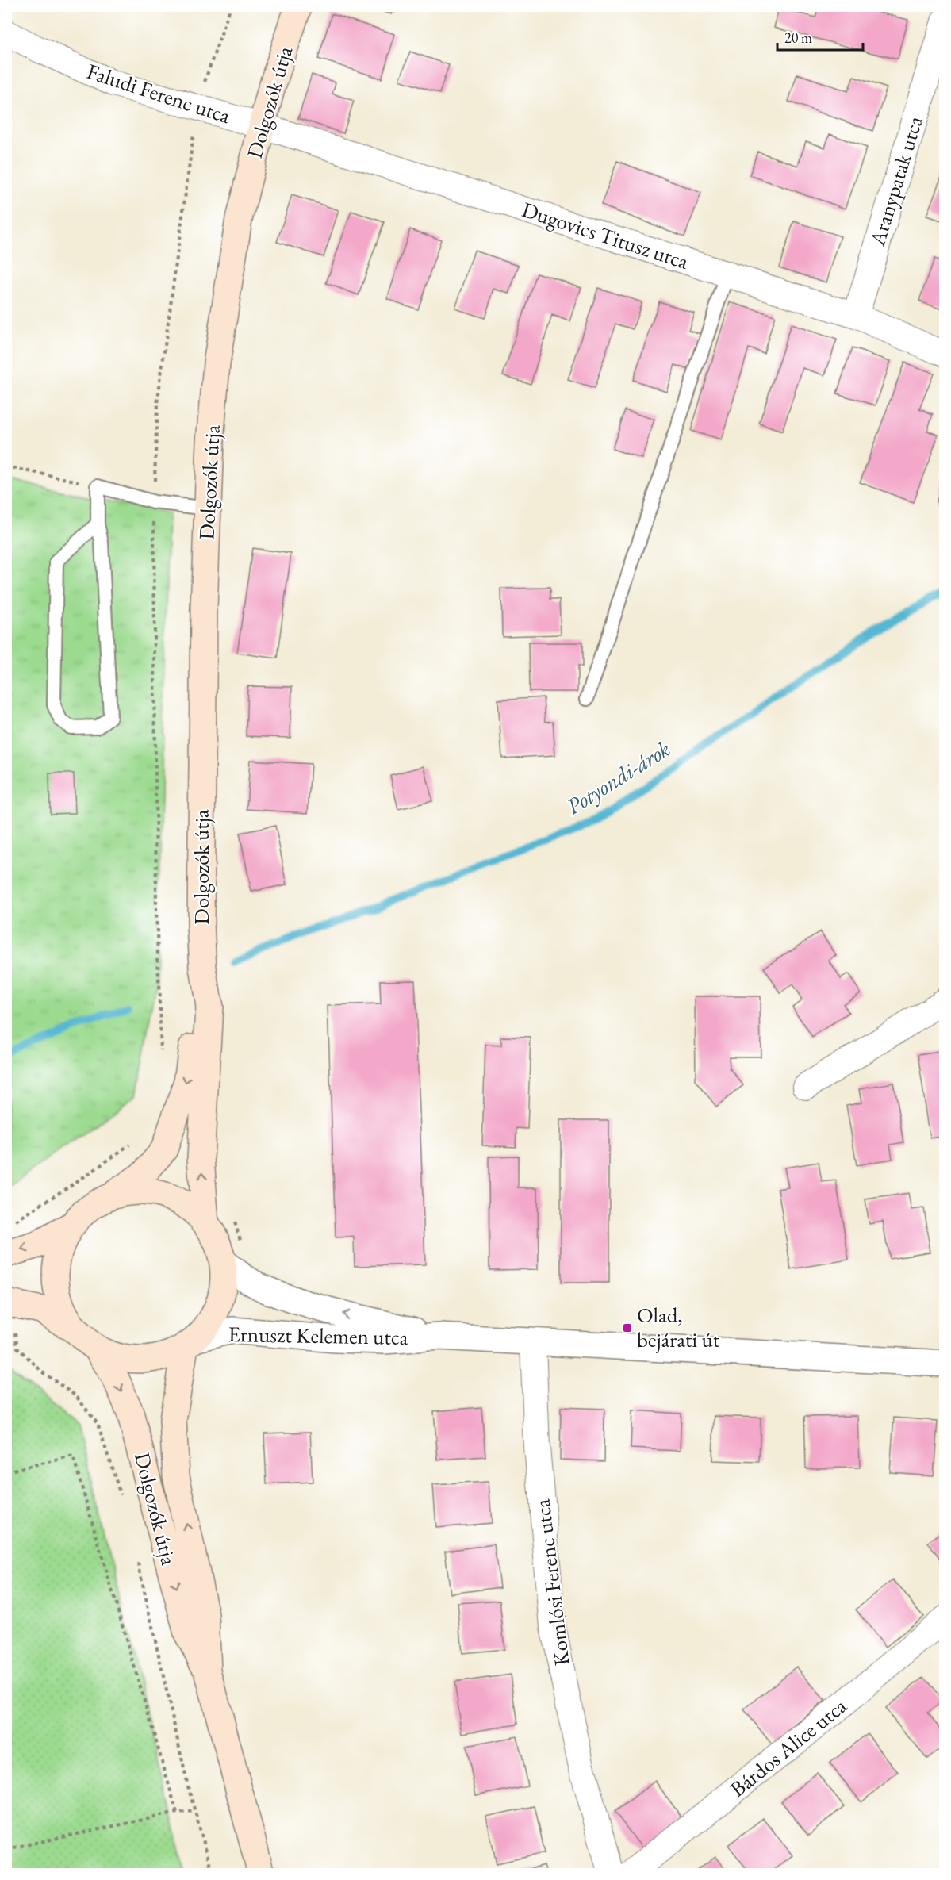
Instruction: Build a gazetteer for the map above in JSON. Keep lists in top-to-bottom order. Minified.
{"streets":{"main road":["Dolgozók útja"],"street":["Faludi Ferenc utca","Aranypatak utca","Dugovics Titusz utca","Ernuszt Kelemen utca","Komlósi Ferenc utca","Bárdos Alice utca"]},"crossings":[["Faludi Ferenc utca","Dolgozók útja"],["Faludi Ferenc utca","Dugovics Titusz utca"],["Dolgozók útja","Dugovics Titusz utca"],["Dolgozók útja","Ernuszt Kelemen utca"],["Aranypatak utca","Dugovics Titusz utca"],["Ernuszt Kelemen utca","Komlósi Ferenc utca"]],"water":["Potyondi-árok"],"places":{"transit":["Olad, bejárati út"]},"scale_bar":"20 m"}
